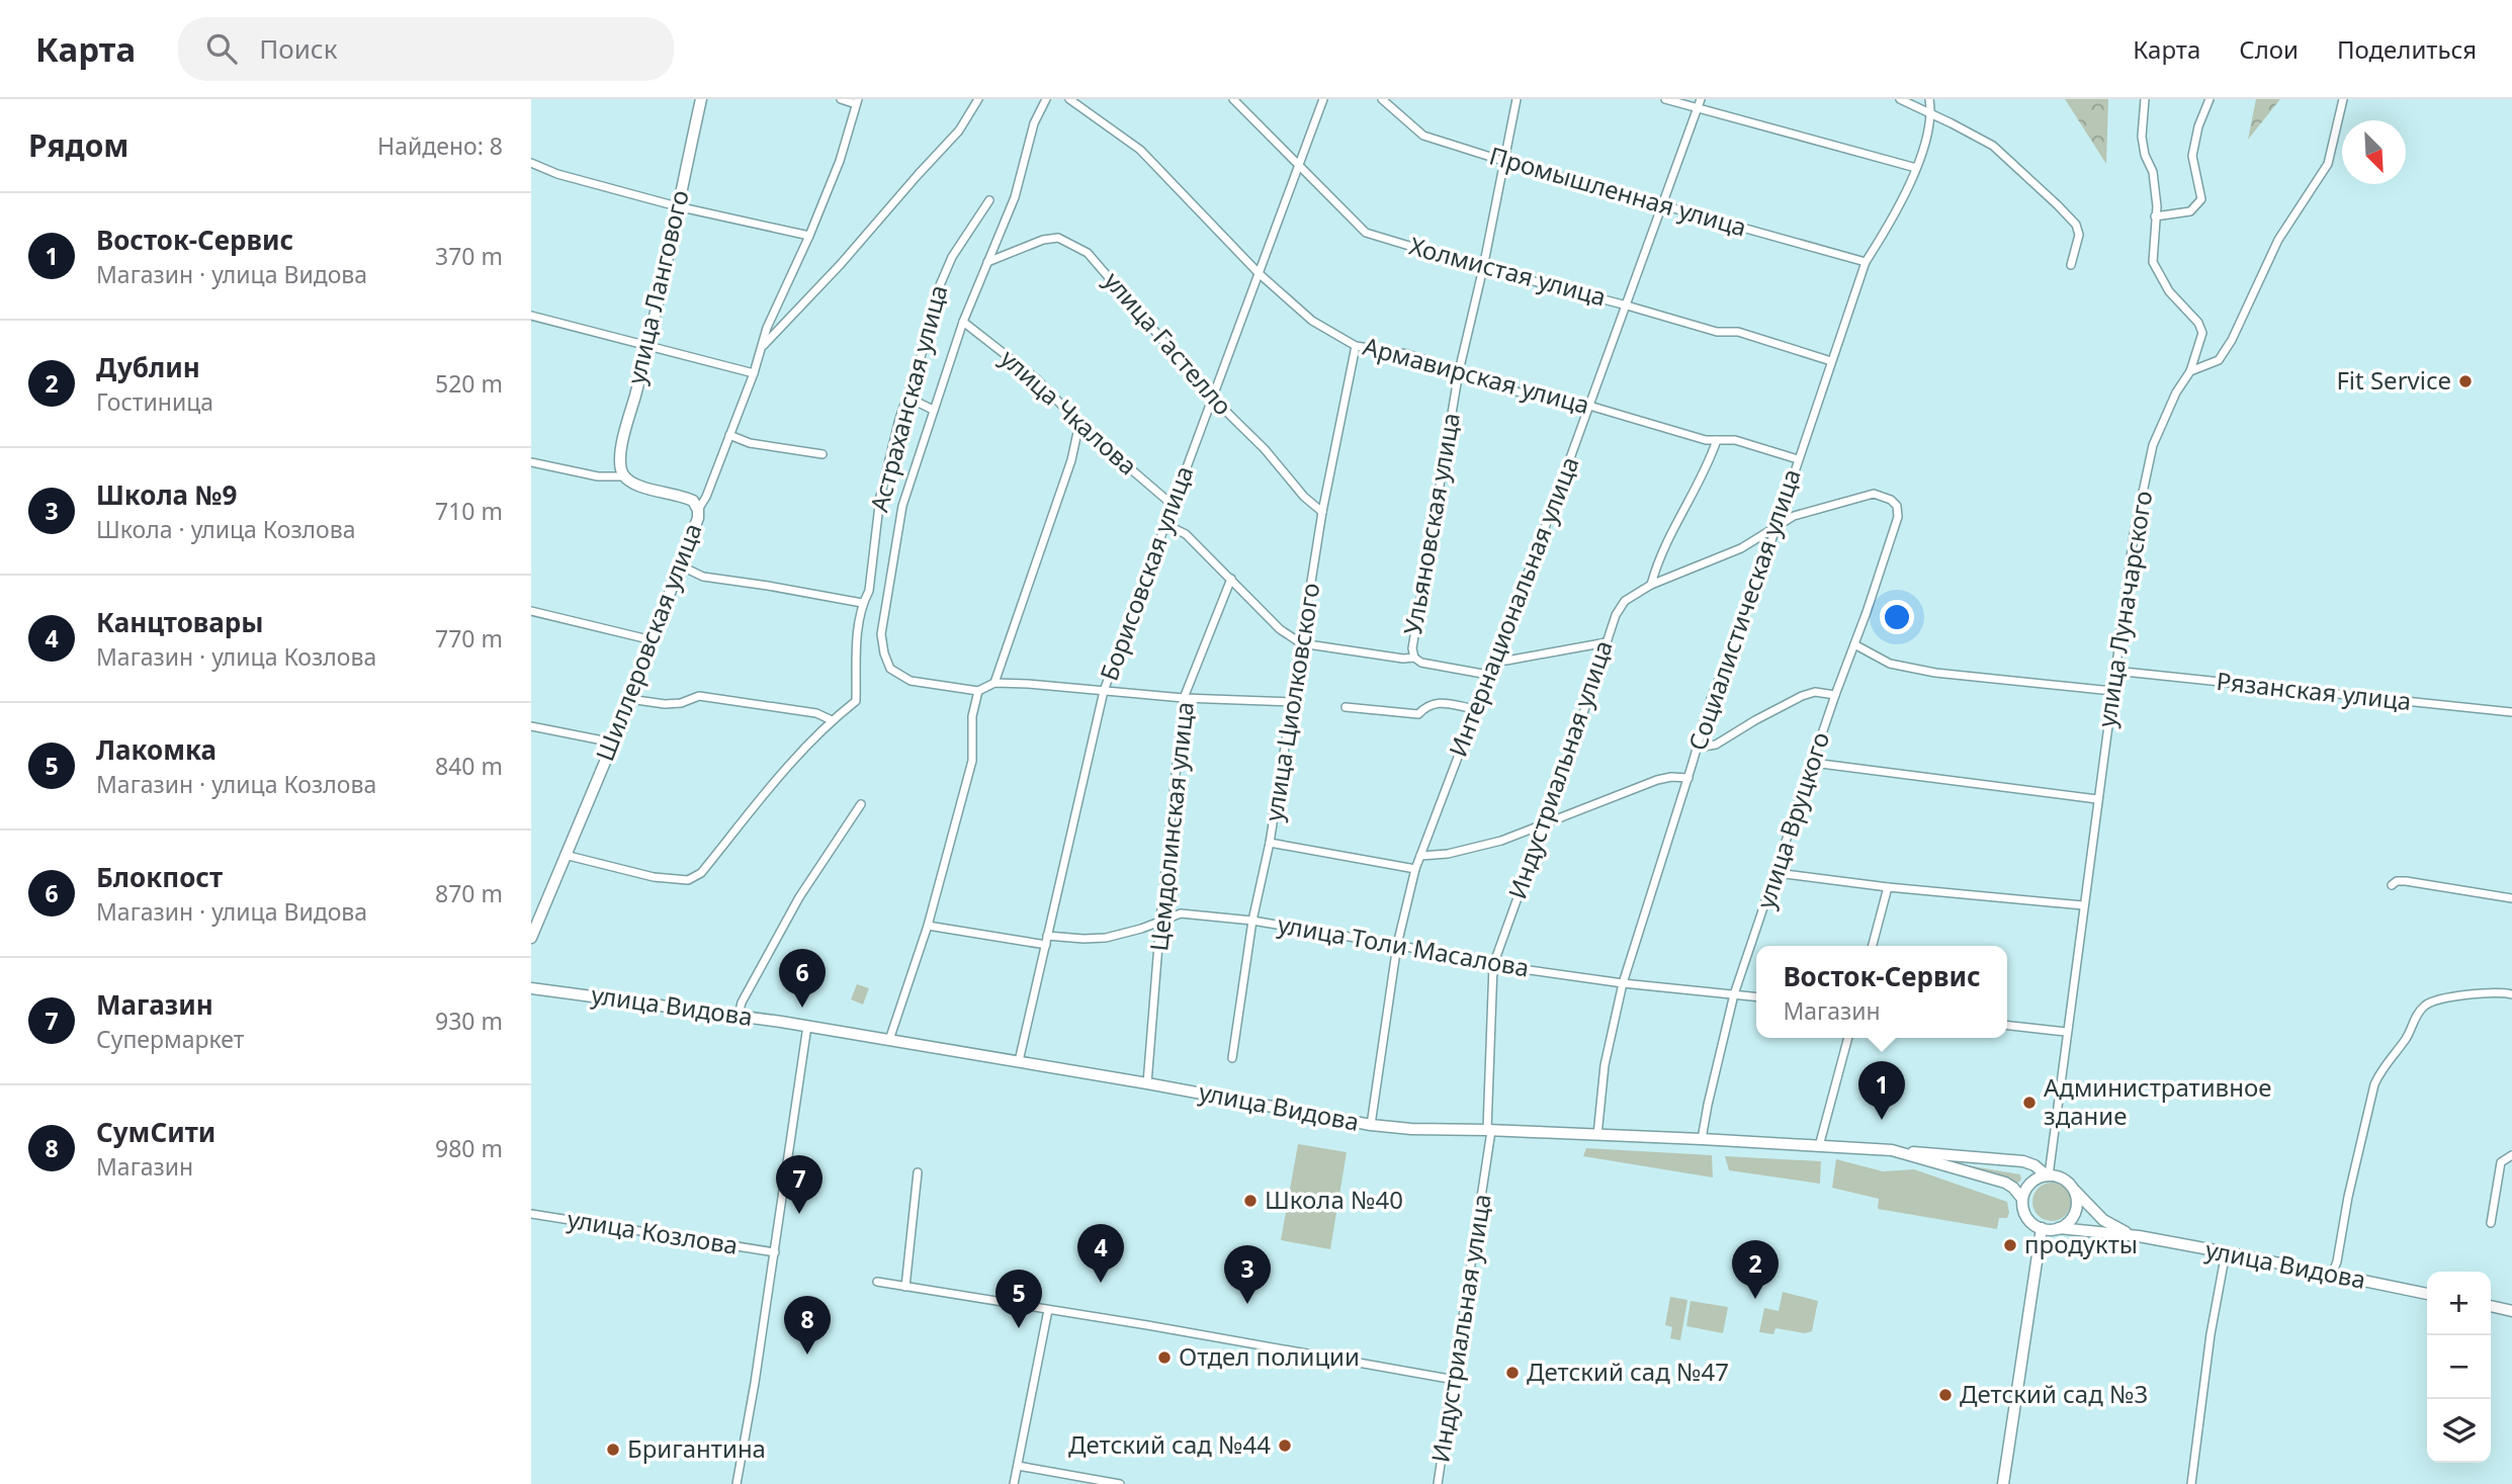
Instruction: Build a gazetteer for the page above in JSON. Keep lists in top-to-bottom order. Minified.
{"streets":{"street":["Промышленная улица","Холмистая улица","улица Лангового","улица Гастелло","Армавирская улица","Астраханская улица","улица Чкалова","Ульяновская улица","Борисовская улица","Интернациональная улица","улица Луначарского","Социалистическая улица","Шиллеровская улица","Рязанская улица","улица Циолковского","Индустриальная улица","улица Вруцкого","Цемдолинская улица","улица Толи Масалова","улица Видова","улица Козлова"]},"crossings":[["Промышленная улица","Ульяновская улица"],["Промышленная улица","Интернациональная улица"],["Промышленная улица","Социалистическая улица"],["Холмистая улица","Ульяновская улица"],["Холмистая улица","Борисовская улица"],["Холмистая улица","Интернациональная улица"],["Холмистая улица","Социалистическая улица"],["улица Гастелло","Астраханская улица"],["улица Гастелло","Борисовская улица"],["улица Гастелло","улица Циолковского"],["Армавирская улица","Ульяновская улица"],["Армавирская улица","Борисовская улица"],["Армавирская улица","Интернациональная улица"],["Армавирская улица","Социалистическая улица"],["Армавирская улица","улица Циолковского"],["Астраханская улица","улица Чкалова"],["Астраханская улица","Шиллеровская улица"],["улица Чкалова","Борисовская улица"],["Борисовская улица","улица Толи Масалова"],["Борисовская улица","улица Видова"],["Интернациональная улица","улица Толи Масалова"],["Интернациональная улица","улица Видова"],["улица Луначарского","Рязанская улица"],["улица Луначарского","улица Видова"],["Социалистическая улица","улица Вруцкого"],["Социалистическая улица","улица Толи Масалова"],["Социалистическая улица","улица Видова"],["улица Циолковского","улица Толи Масалова"],["Индустриальная улица","улица Толи Масалова"],["Индустриальная улица","улица Видова"],["улица Вруцкого","улица Толи Масалова"],["улица Вруцкого","улица Видова"],["Цемдолинская улица","улица Толи Масалова"],["Цемдолинская улица","улица Видова"]],"places":["Fit Service","Административное здание","Школа №40","продукты","Отдел полиции","Детский сад №47","Детский сад №3","Детский сад №44","Бригантина"],"north":"bottom right","page":{"header":"Карта","search":"Поиск","nav":["Карта","Слои","Поделиться"],"heading":["Рядом","Найдено: 8"],"list":[{"mark":"1","name":"Восток-Сервис","note":"Магазин · улица Видова","value":"370 m"},{"mark":"2","name":"Дублин","note":"Гостиница","value":"520 m"},{"mark":"3","name":"Школа №9","note":"Школа · улица Козлова","value":"710 m"},{"mark":"4","name":"Канцтовары","note":"Магазин · улица Козлова","value":"770 m"},{"mark":"5","name":"Лакомка","note":"Магазин · улица Козлова","value":"840 m"},{"mark":"6","name":"Блокпост","note":"Магазин · улица Видова","value":"870 m"},{"mark":"7","name":"Магазин","note":"Супермаркет","value":"930 m"},{"mark":"8","name":"СумСити","note":"Магазин","value":"980 m"}],"popup":["Восток-Сервис","Магазин"],"pins":["6","1","7","4","2","3","5","8"],"map_buttons":["+","−"]}}
